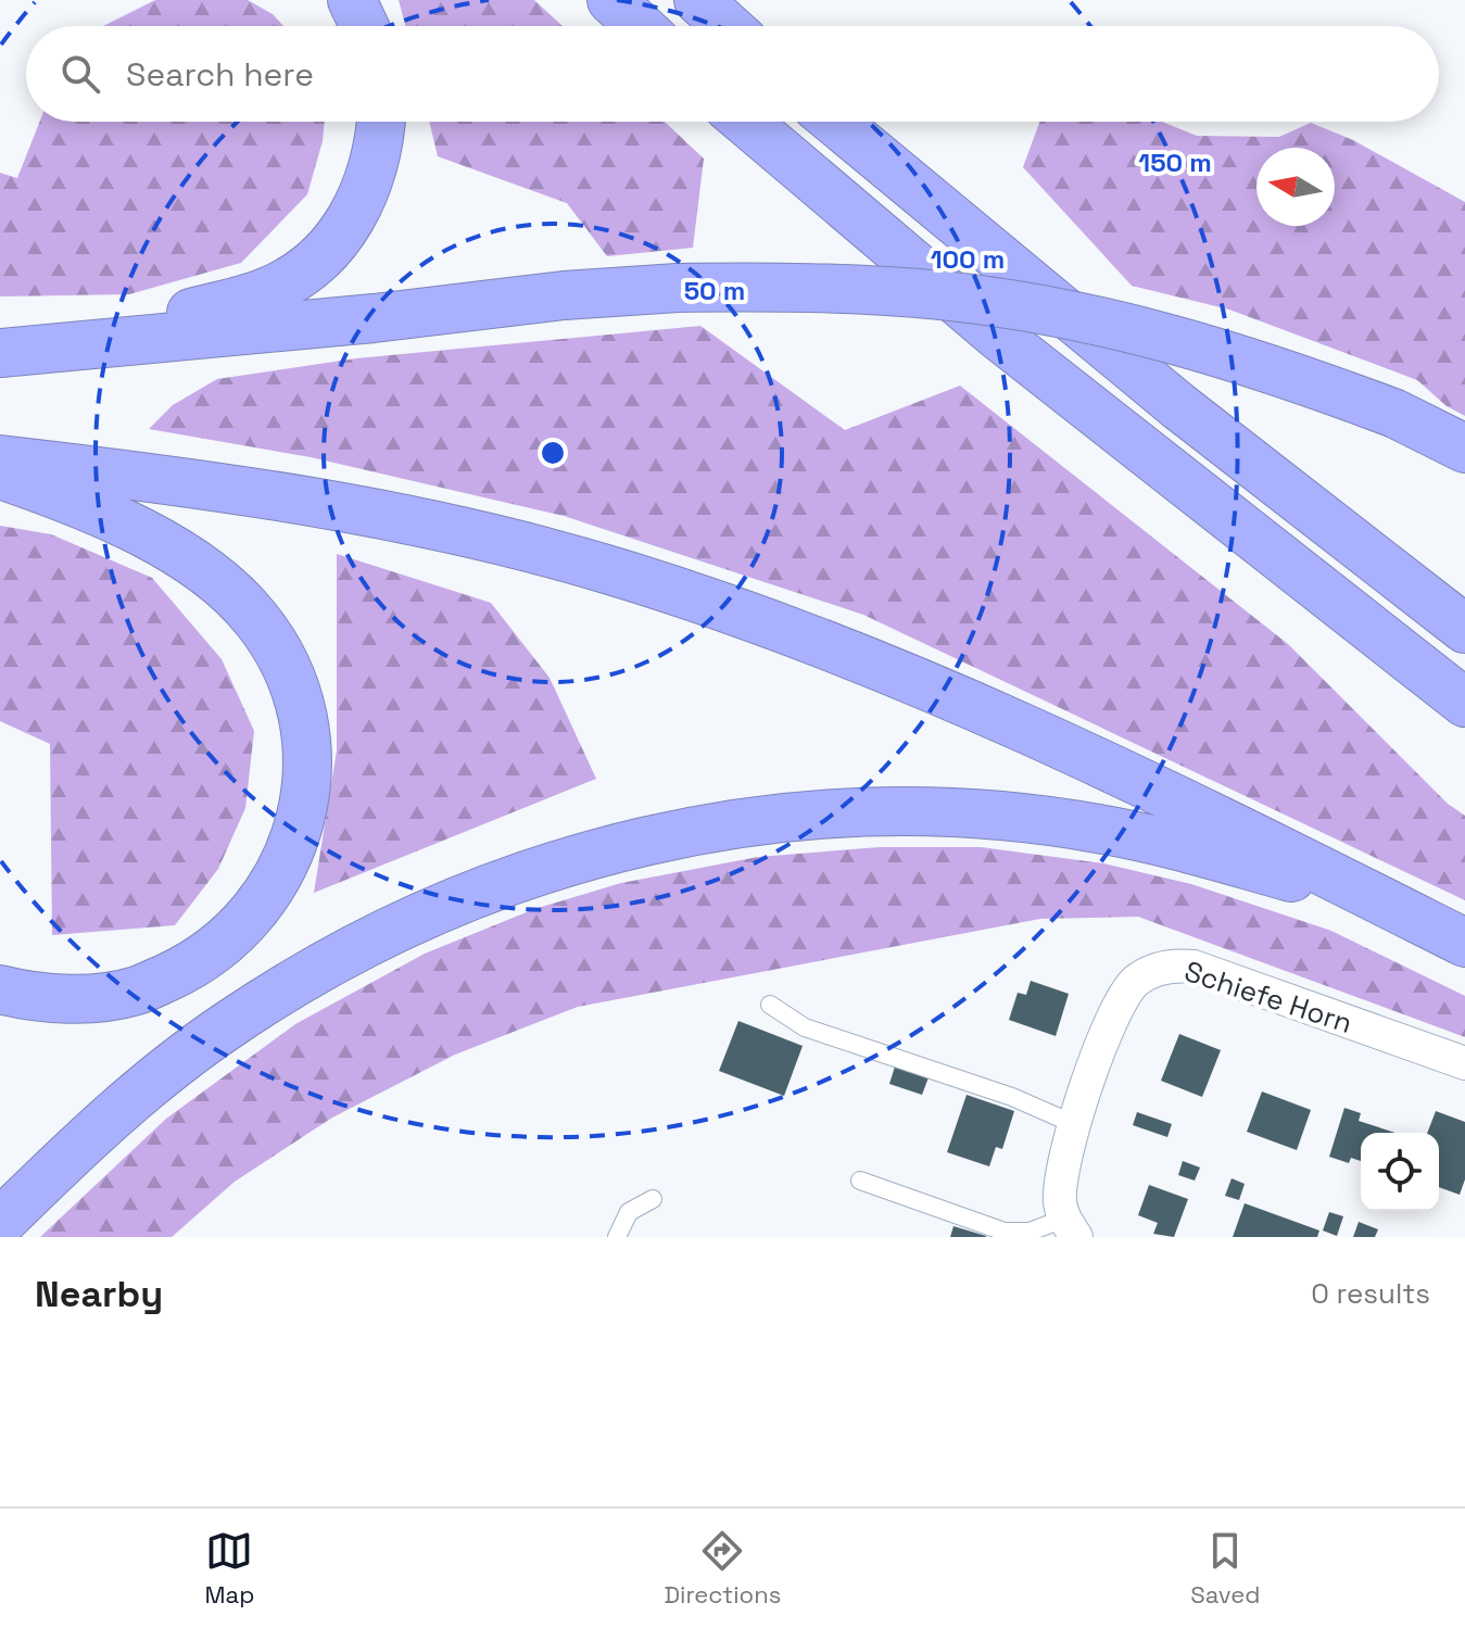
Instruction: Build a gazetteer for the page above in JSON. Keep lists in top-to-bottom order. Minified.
{"streets":{"street":["Schiefe Horn"]},"north":"left","page":{"search":"Search here","heading":["Nearby","0 results"],"nav":["Map","Directions","Saved"]},"rings":["150 m","100 m","50 m"]}
